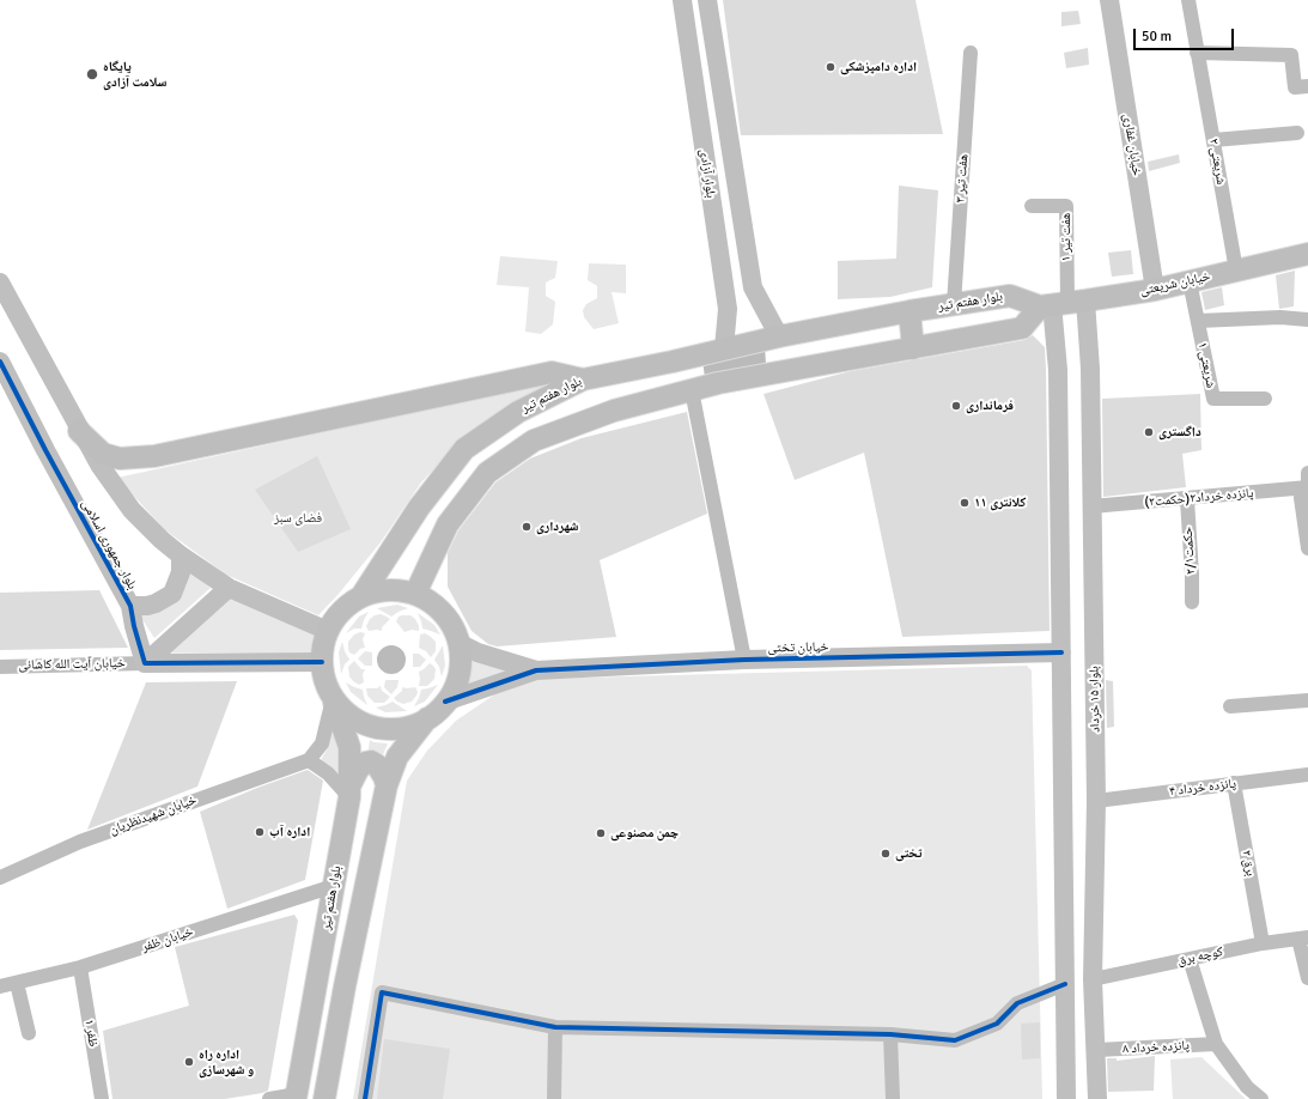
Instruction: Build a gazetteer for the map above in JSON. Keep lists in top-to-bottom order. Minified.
{"streets":{"main road":["خیابان شریعتی","بلوار هفتم تیر"],"street":["خیابان غفاری","شریعتی ۲","بلوار آزادی","هفت تیر ۳","هفت تیر ۱","شریعتی ۱","پانزده خرداد۲(حکمت۲)","بلوار جمهوری اسلامی","حکمت۲/۱","خیابان تختی","خیابان آیت الله کاشانی","بلوار ۱۵ خرداد","پانزده خرداد ۴","خیابان شهیدنظریان","برق ۲","خیابان ظفر","کوچه برق","ظفر ۱","پانزده خرداد ۸"]},"crossings":[["خیابان غفاری","خیابان شریعتی"],["شریعتی ۲","خیابان شریعتی"],["بلوار آزادی","بلوار هفتم تیر"],["هفت تیر ۳","بلوار هفتم تیر"],["هفت تیر ۱","خیابان شریعتی"],["هفت تیر ۱","بلوار هفتم تیر"],["هفت تیر ۱","بلوار ۱۵ خرداد"],["خیابان شریعتی","بلوار هفتم تیر"],["خیابان شریعتی","شریعتی ۱"],["خیابان شریعتی","بلوار ۱۵ خرداد"],["بلوار هفتم تیر","بلوار ۱۵ خرداد"],["بلوار هفتم تیر","خیابان ظفر"],["پانزده خرداد۲(حکمت۲)","حکمت۲/۱"],["پانزده خرداد۲(حکمت۲)","بلوار ۱۵ خرداد"],["بلوار جمهوری اسلامی","خیابان آیت الله کاشانی"],["بلوار ۱۵ خرداد","پانزده خرداد ۴"],["بلوار ۱۵ خرداد","کوچه برق"],["بلوار ۱۵ خرداد","پانزده خرداد ۸"],["پانزده خرداد ۴","برق ۲"],["برق ۲","کوچه برق"],["خیابان ظفر","ظفر ۱"]],"parks":["فضای سبز"],"places":["اداره دامپزشکی","پایگاه سلامت آزادی","فرمانداری","داگستری","کلانتری ۱۱","شهرداری","اداره آب","چمن مصنوعی","تختی","اداره راه و شهرسازی"],"scale_bar":"50 m"}
